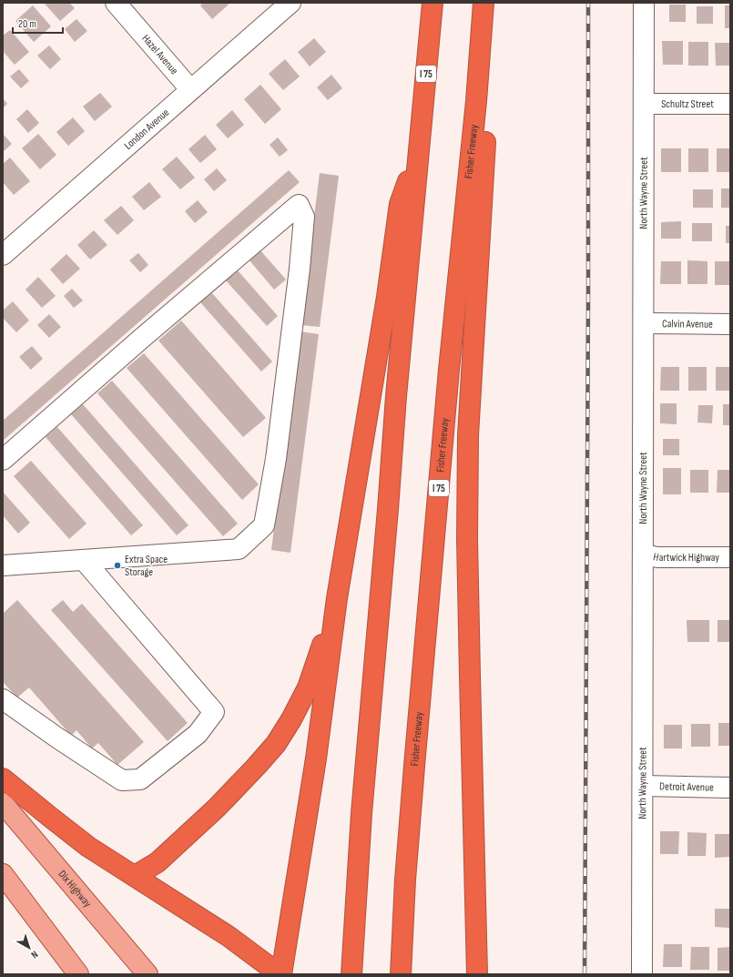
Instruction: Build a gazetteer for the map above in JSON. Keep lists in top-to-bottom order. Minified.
{"streets":{"highway":["I 75","Fisher Freeway"],"main road":["Dix Highway"],"street":["Hazel Avenue","Schultz Street","London Avenue","North Wayne Street","Calvin Avenue","Hartwick Highway","Detroit Avenue"]},"crossings":[["Hazel Avenue","London Avenue"],["Schultz Street","North Wayne Street"],["North Wayne Street","Calvin Avenue"],["North Wayne Street","Hartwick Highway"],["North Wayne Street","Detroit Avenue"]],"places":["Extra Space Storage"],"scale_bar":"20 m","north":"bottom right"}
